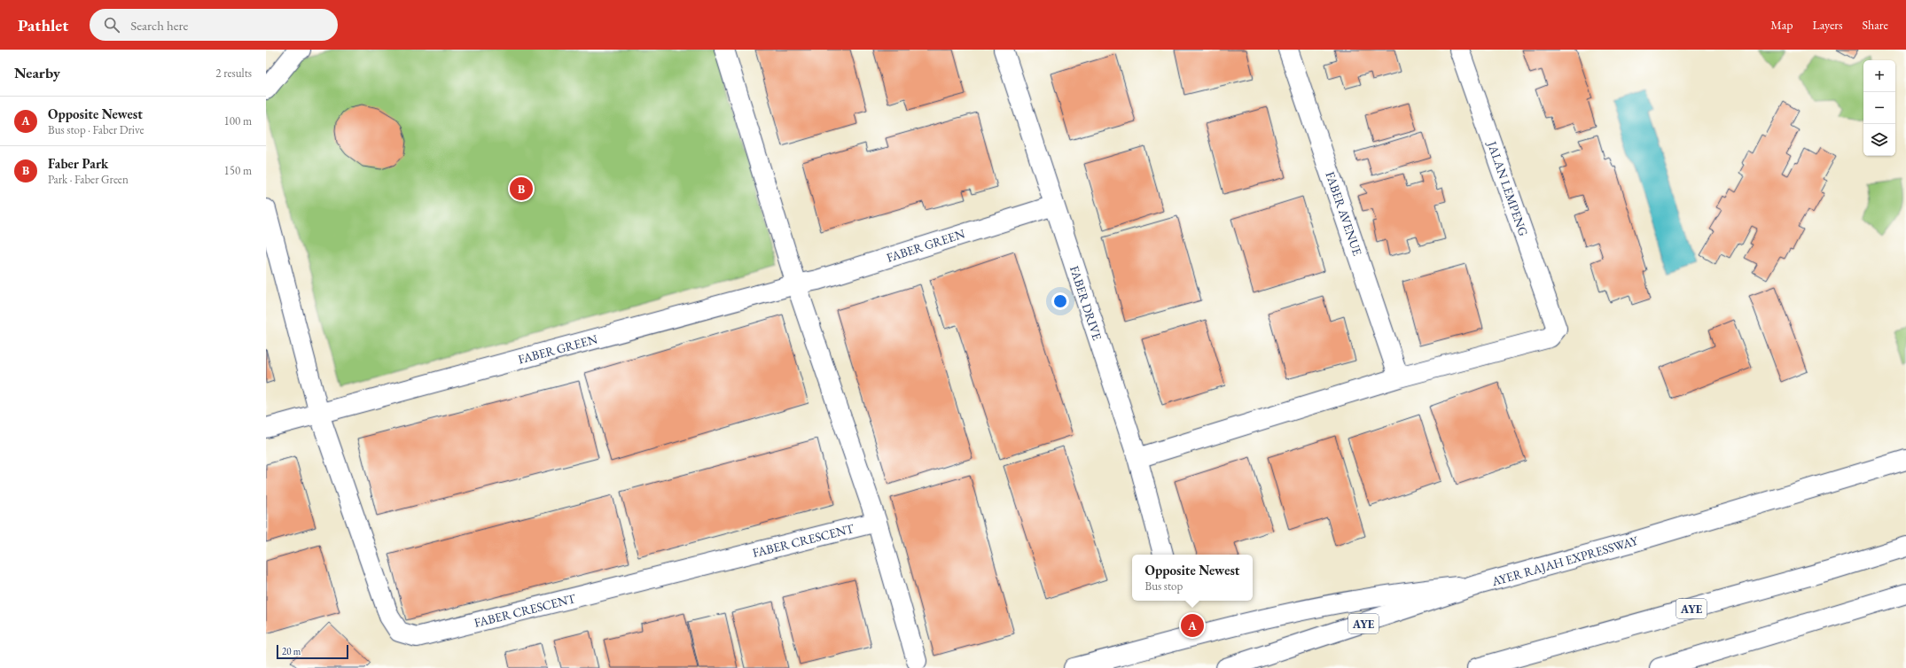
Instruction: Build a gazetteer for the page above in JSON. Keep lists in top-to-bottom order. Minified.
{"streets":{"main road":["JALAN LEMPENG","FABER AVENUE","FABER GREEN","FABER DRIVE","FABER CRESCENT","AYER RAJAH EXPRESSWAY","AYE"]},"crossings":[["JALAN LEMPENG","FABER AVENUE"],["FABER GREEN","FABER DRIVE"],["FABER GREEN","FABER CRESCENT"]],"scale_bar":"20 m","page":{"header":"Pathlet","search":"Search here","nav":["Map","Layers","Share"],"heading":["Nearby","2 results"],"map_buttons":["+","−"],"list":[{"mark":"A","name":"Opposite Newest","note":"Bus stop · Faber Drive","value":"100 m"},{"mark":"B","name":"Faber Park","note":"Park · Faber Green","value":"150 m"}],"pins":["B","A"],"popup":["Opposite Newest","Bus stop"],"scale":"20 m"}}
